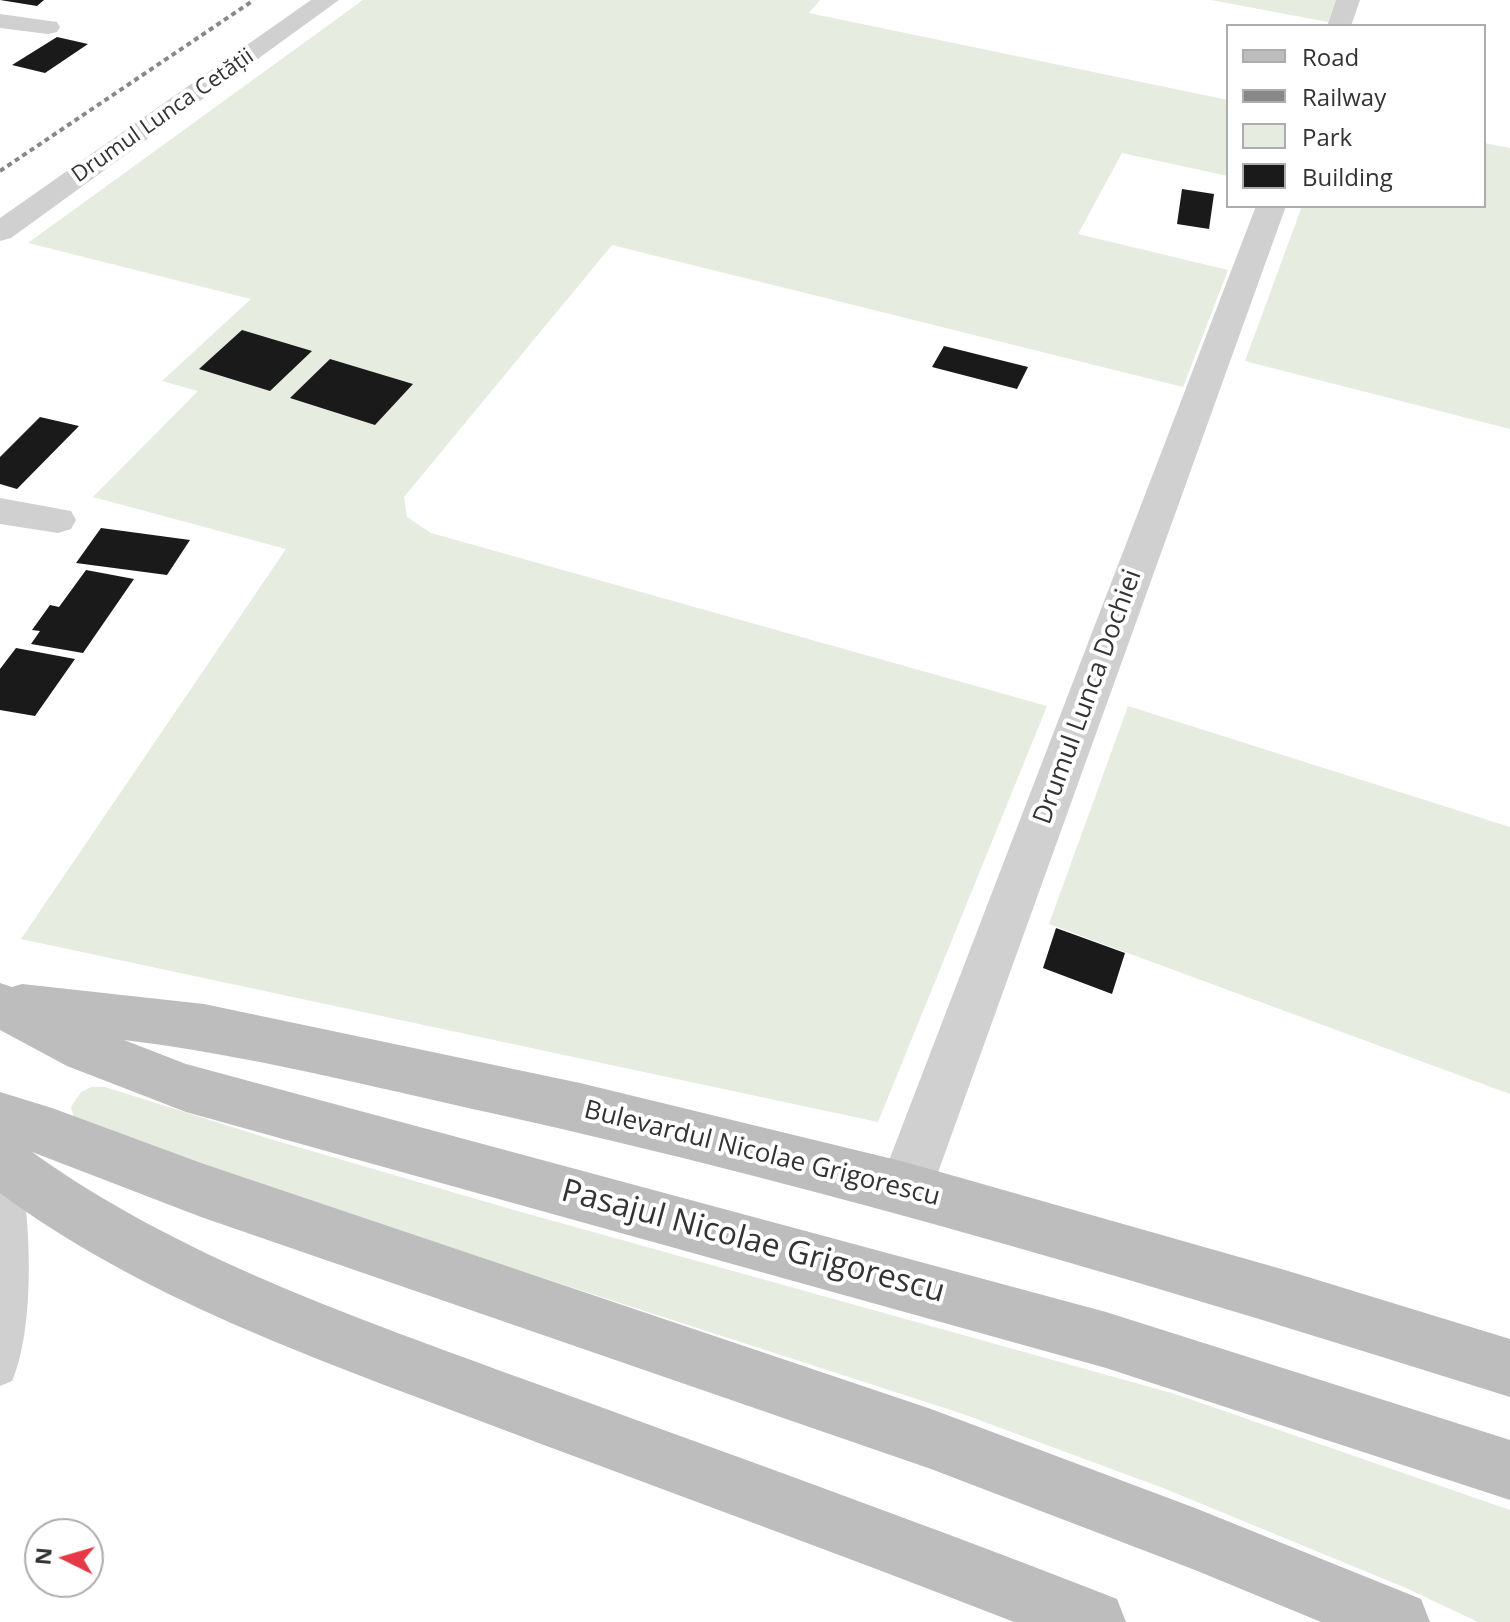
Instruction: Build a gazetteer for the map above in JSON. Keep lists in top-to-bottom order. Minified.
{"streets":{"main road":["Bulevardul Nicolae Grigorescu","Pasajul Nicolae Grigorescu"],"street":["Drumul Lunca Cetății","Drumul Lunca Dochiei"]},"crossings":[["Drumul Lunca Dochiei","Bulevardul Nicolae Grigorescu"],["Bulevardul Nicolae Grigorescu","Pasajul Nicolae Grigorescu"]],"legend":["Road","Railway","Park","Building"],"north":"left"}
